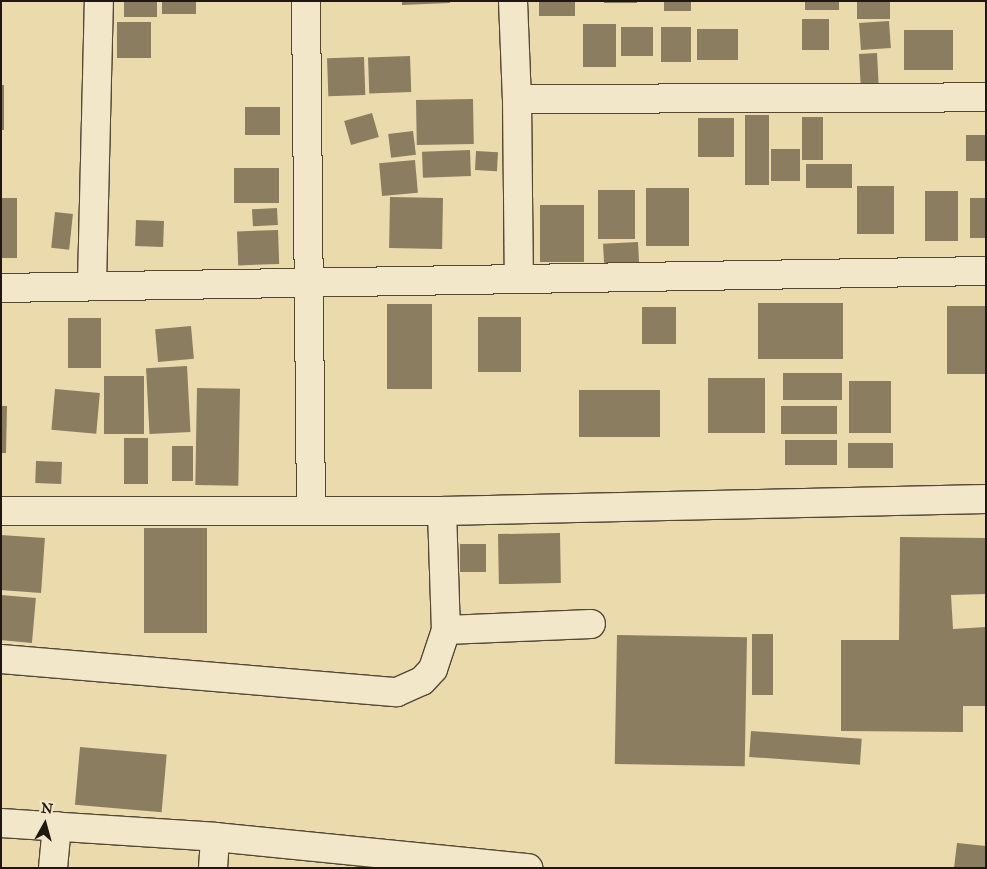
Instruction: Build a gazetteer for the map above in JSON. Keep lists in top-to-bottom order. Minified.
{"north":"top"}
